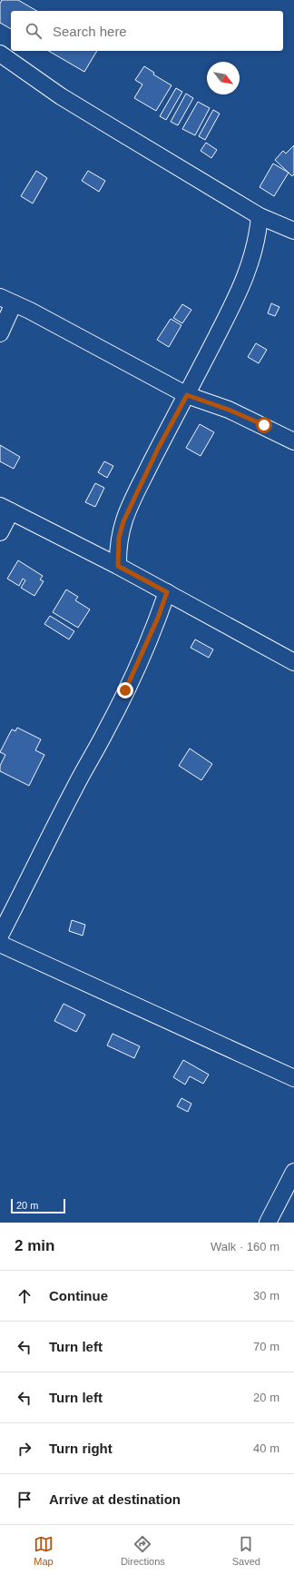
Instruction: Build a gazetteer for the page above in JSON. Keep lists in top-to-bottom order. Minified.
{"scale_bar":"20 m","north":"bottom right","page":{"search":"Search here","scale":"20 m","heading":["2 min","Walk · 160 m"],"list":[["Continue","30 m"],["Turn left","70 m"],["Turn left","20 m"],["Turn right","40 m"],"Arrive at destination"],"nav":["Map","Directions","Saved"]}}
